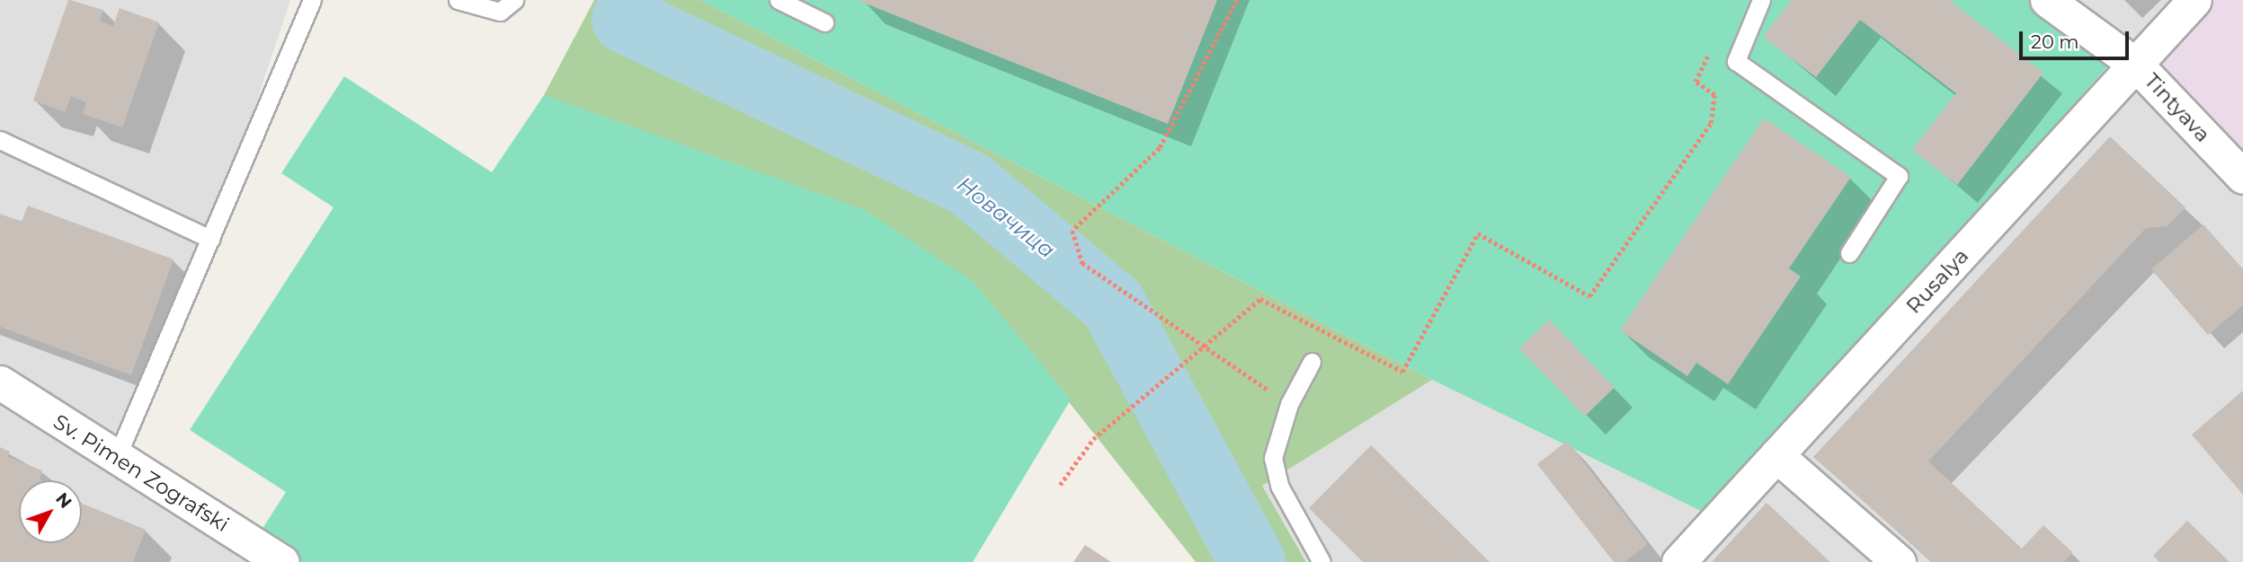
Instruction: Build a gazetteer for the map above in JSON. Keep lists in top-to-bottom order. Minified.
{"streets":{"street":["Tintyava","Rusalya","Sv. Pimen Zografski"]},"crossings":[["Tintyava","Rusalya"]],"water":["Новачица"],"scale_bar":"20 m","north":"top right"}
